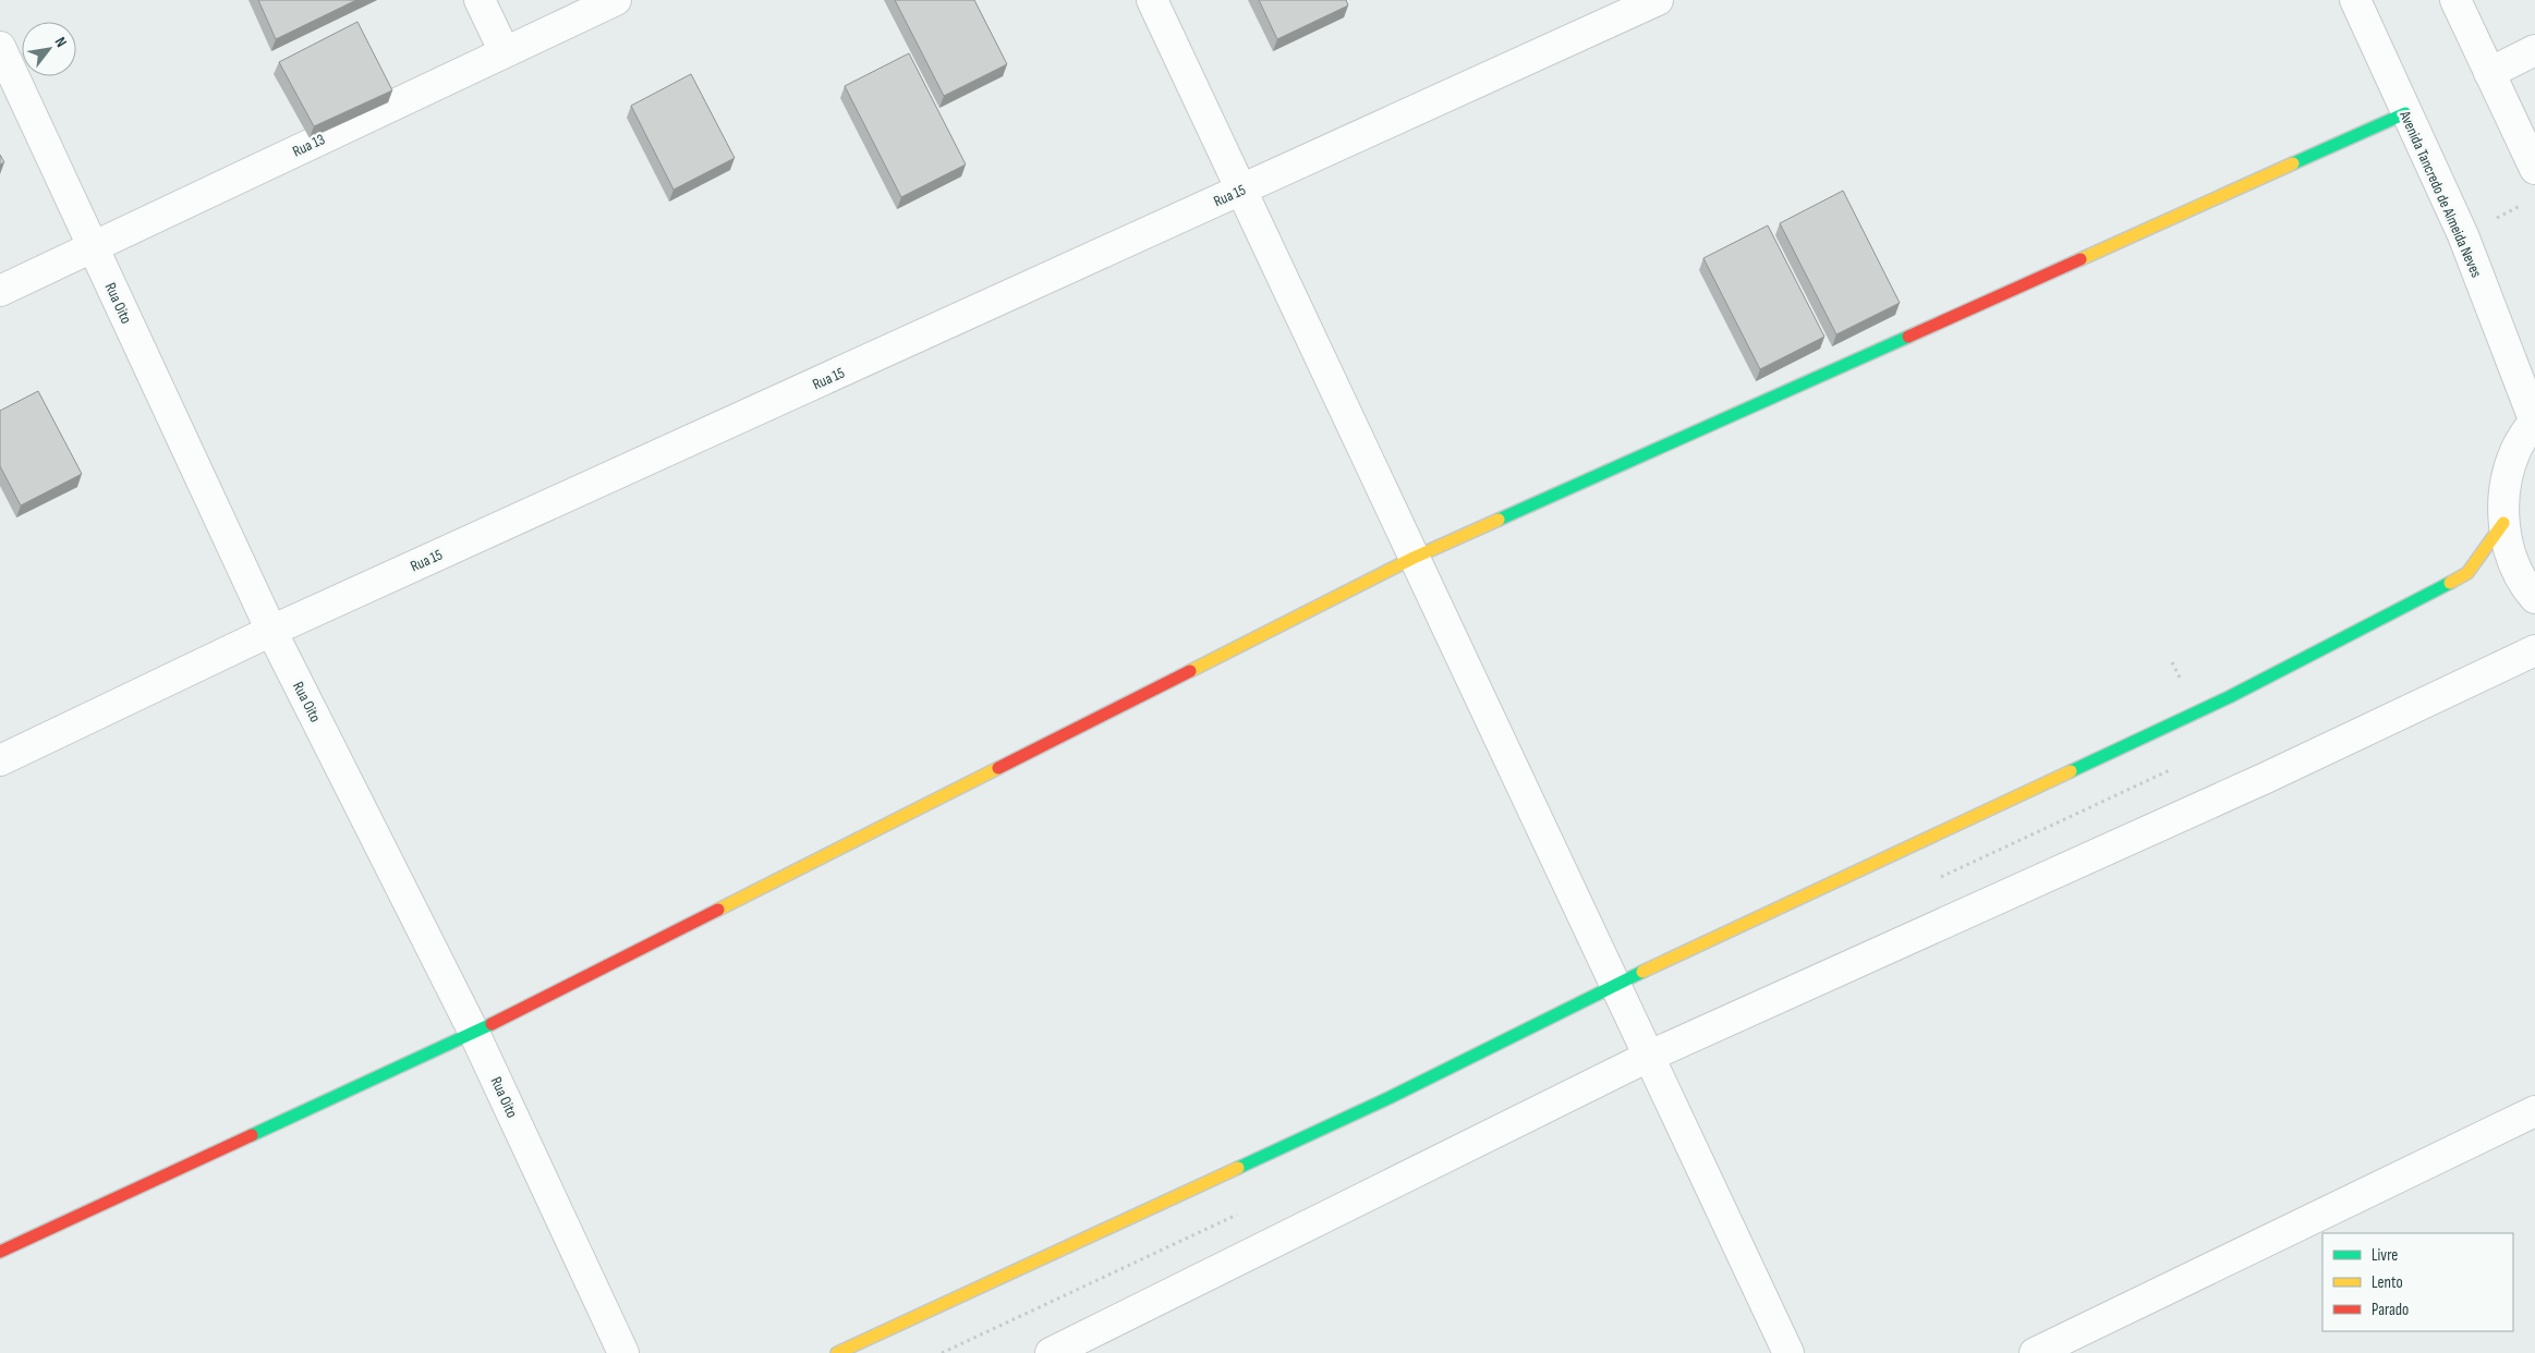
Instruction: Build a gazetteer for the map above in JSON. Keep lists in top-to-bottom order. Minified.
{"streets":{"street":["Rua 13","Avenida Tancredo de Almeida Neves","Rua 15","Rua Oito"]},"crossings":[["Rua 13","Rua Oito"],["Rua 15","Rua Oito"]],"legend":["Livre","Lento","Parado"],"north":"top right"}
